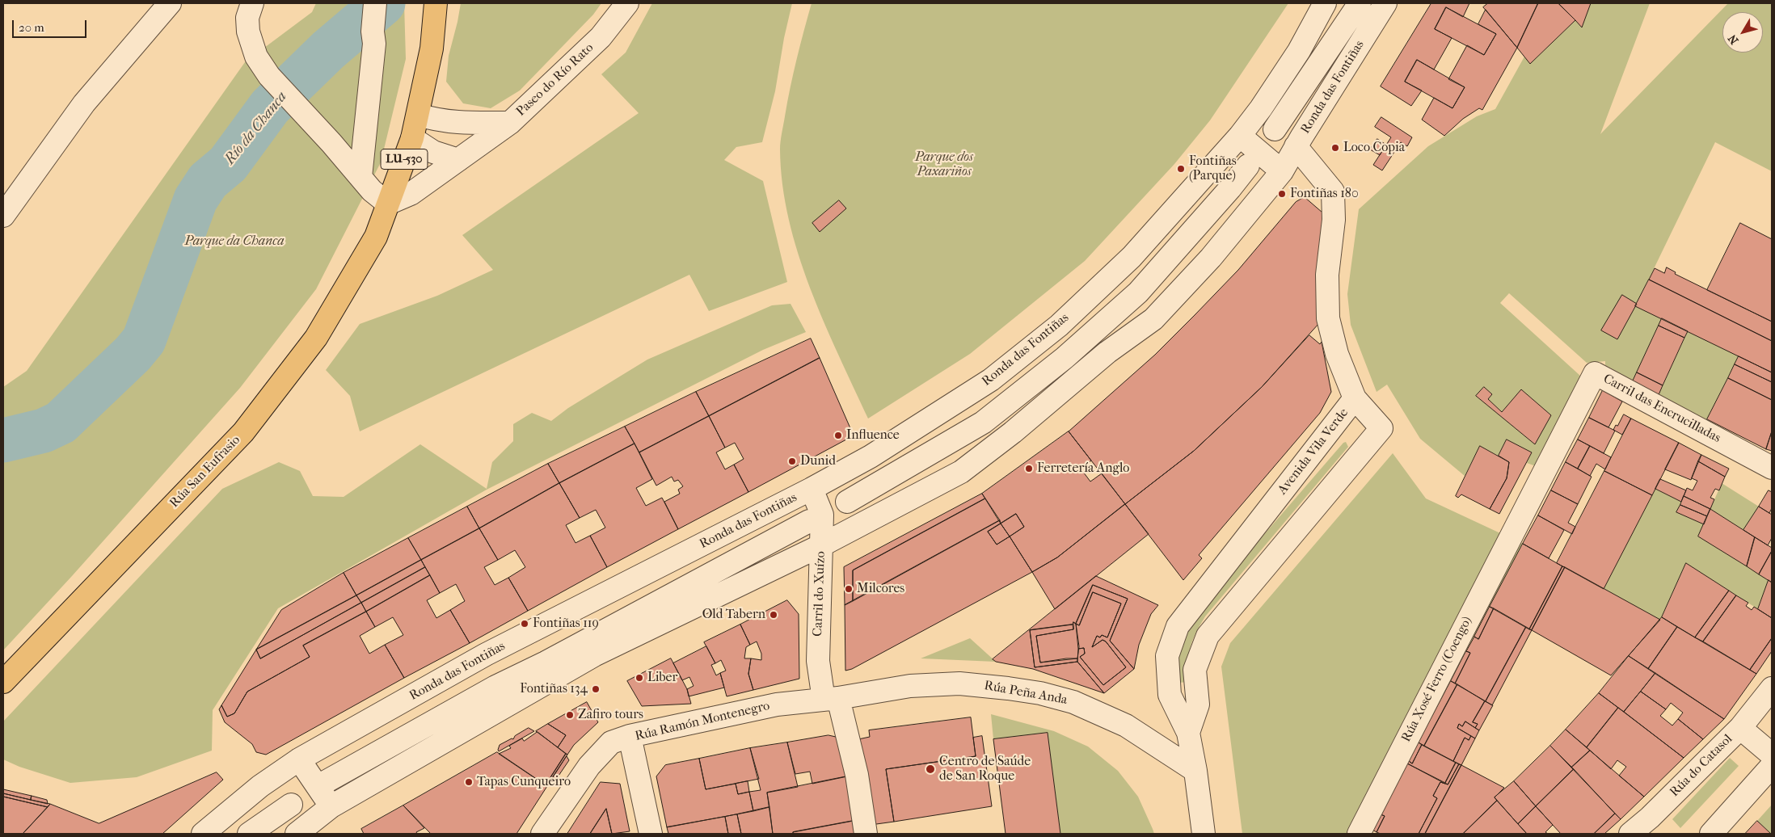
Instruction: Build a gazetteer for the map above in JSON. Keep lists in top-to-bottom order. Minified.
{"streets":{"main road":["LU-530","Rúa San Eufrasio"],"street":["Paseo do Río Rato","Ronda das Fontiñas","Carril das Encrucilladas","Avenida Vila Verde","Carril do Xuízo","Rúa Xosé Ferro (Coengo)","Rúa Peña Anda","Rúa Ramón Montenegro","Rúa do Catasol"]},"crossings":[["Paseo do Río Rato","LU-530"],["Ronda das Fontiñas","Carril do Xuízo"],["LU-530","Rúa San Eufrasio"],["Carril das Encrucilladas","Rúa Xosé Ferro (Coengo)"],["Avenida Vila Verde","Rúa Peña Anda"],["Carril do Xuízo","Rúa Peña Anda"],["Carril do Xuízo","Rúa Ramón Montenegro"],["Rúa Peña Anda","Rúa Ramón Montenegro"]],"water":["Río da Chanca"],"parks":["Parque dos Paxariños","Parque da Chanca"],"places":["Loco Copia","Fontiñas (Parque)","Fontiñas 180","Influence","Dunid","Ferretería Anglo","Milcores","Old Tabern","Fontiñas 119","Liber","Fontiñas 134","Zafiro tours","Centro de Saúde de San Roque","Tapas Cunqueiro"],"scale_bar":"20 m","north":"bottom left"}
